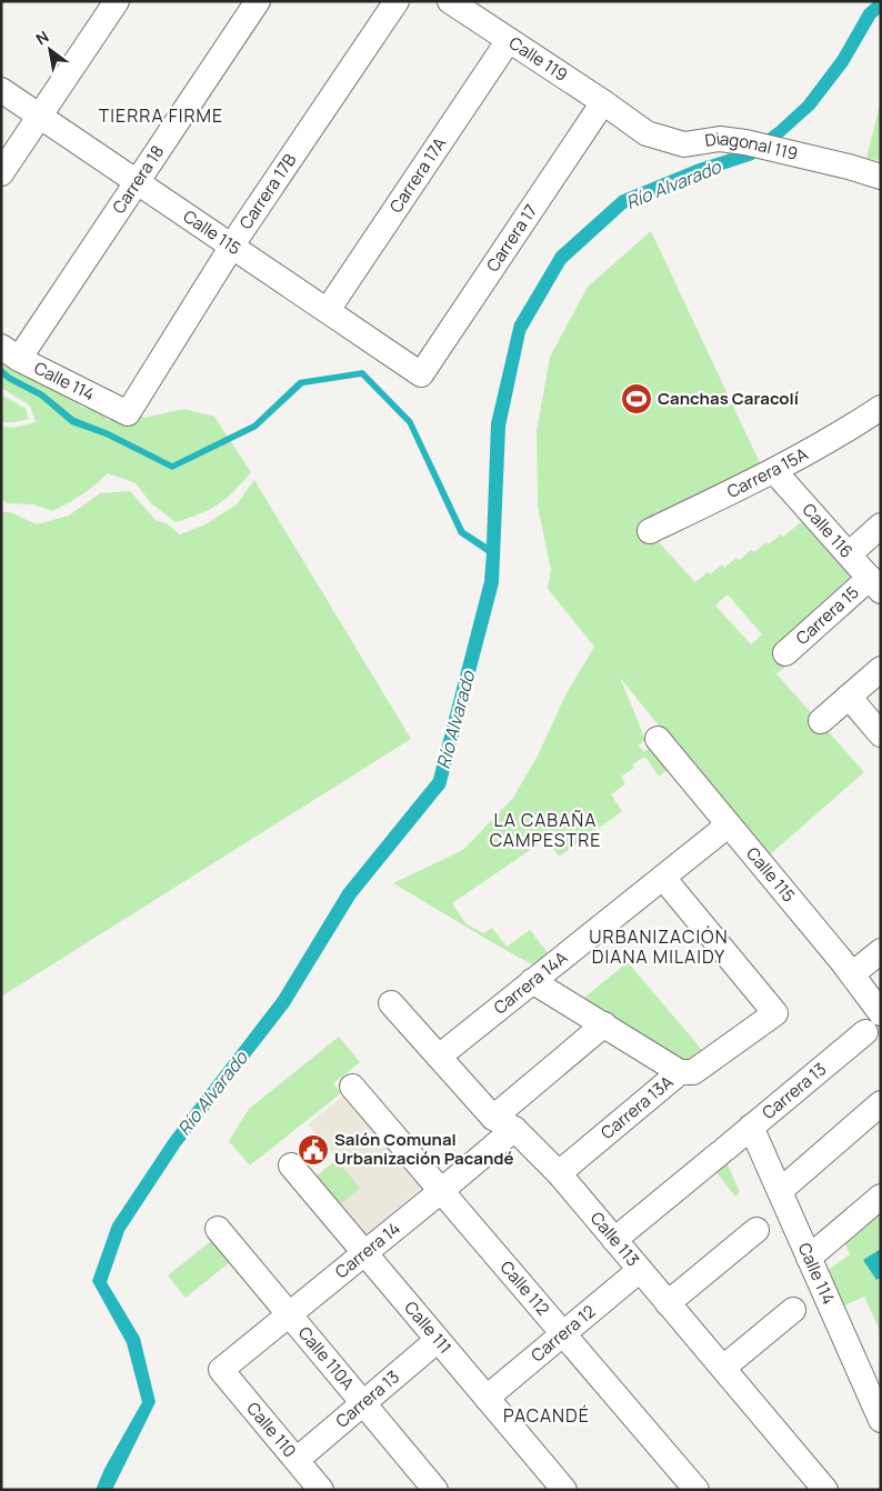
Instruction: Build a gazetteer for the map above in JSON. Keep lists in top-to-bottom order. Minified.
{"streets":{"street":["Calle 119","Diagonal 119","Carrera 17A","Carrera 18","Carrera 17B","Calle 115","Carrera 17","Calle 114","Carrera 15A","Calle 116","Carrera 15","Carrera 14A","Carrera 13","Carrera 13A","Calle 113","Carrera 14","Calle 112","Calle 111","Carrera 12","Calle 110A","Calle 110"]},"crossings":[["Calle 119","Diagonal 119"],["Calle 119","Carrera 17A"],["Calle 119","Carrera 17"],["Carrera 17A","Calle 115"],["Carrera 18","Calle 115"],["Carrera 18","Calle 114"],["Carrera 17B","Calle 115"],["Carrera 17B","Calle 114"],["Calle 115","Carrera 17"],["Calle 115","Carrera 14A"],["Calle 114","Carrera 13"],["Carrera 15A","Calle 116"],["Calle 116","Carrera 15"],["Carrera 14A","Carrera 13A"],["Carrera 14A","Calle 113"],["Carrera 13","Calle 113"],["Carrera 13","Calle 111"],["Carrera 13","Calle 110A"],["Carrera 13","Calle 110"],["Carrera 13A","Calle 113"],["Calle 113","Carrera 14"],["Calle 113","Carrera 12"],["Carrera 14","Calle 112"],["Carrera 14","Calle 111"],["Carrera 14","Calle 110A"],["Carrera 14","Calle 110"],["Calle 112","Carrera 12"],["Calle 111","Carrera 12"]],"districts":["TIERRA FIRME","LA CABAÑA CAMPESTRE","URBANIZACIÓN DIANA MILAIDY","PACANDÉ"],"water":["Río Alvarado"],"places":{"sports":["Canchas Caracolí"],"public building":["Salón Comunal Urbanización Pacandé"]},"north":"top left"}
